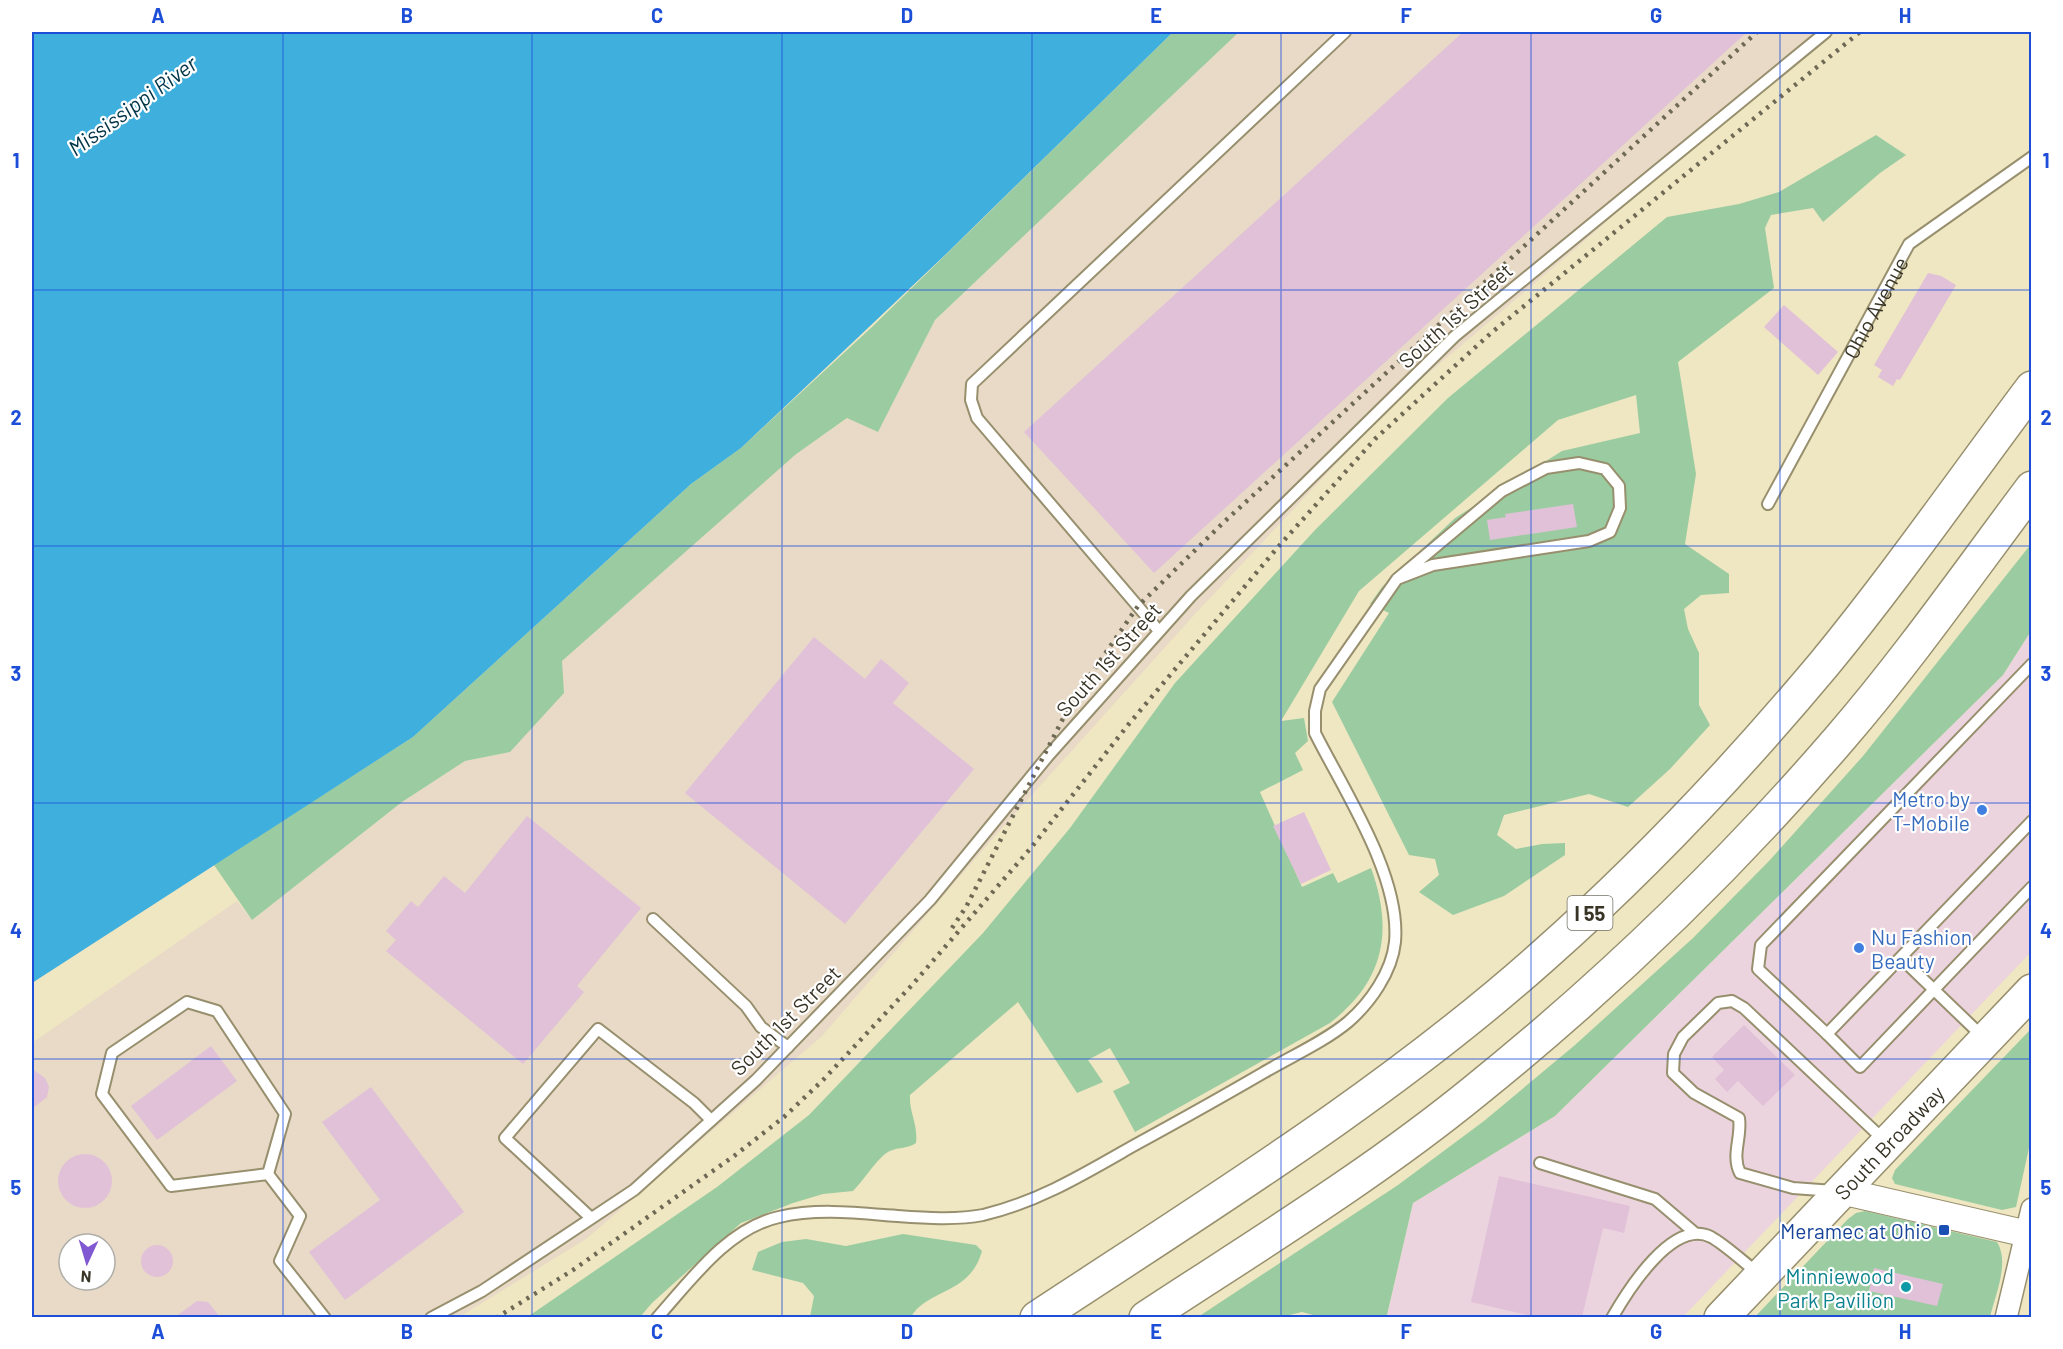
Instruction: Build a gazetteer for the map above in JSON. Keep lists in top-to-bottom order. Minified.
{"streets":{"main road":["I 55","South Broadway"],"lane":["Ohio Avenue","South 1st Street"]},"water":["Mississippi River"],"places":{"other":["Metro by T-Mobile","Nu Fashion Beauty","Minniewood Park Pavilion"],"transit":["Meramec at Ohio"]},"north":"bottom","grid":{"columns":["A","B","C","D","E","F","G","H"],"rows":["1","2","3","4","5"]}}
